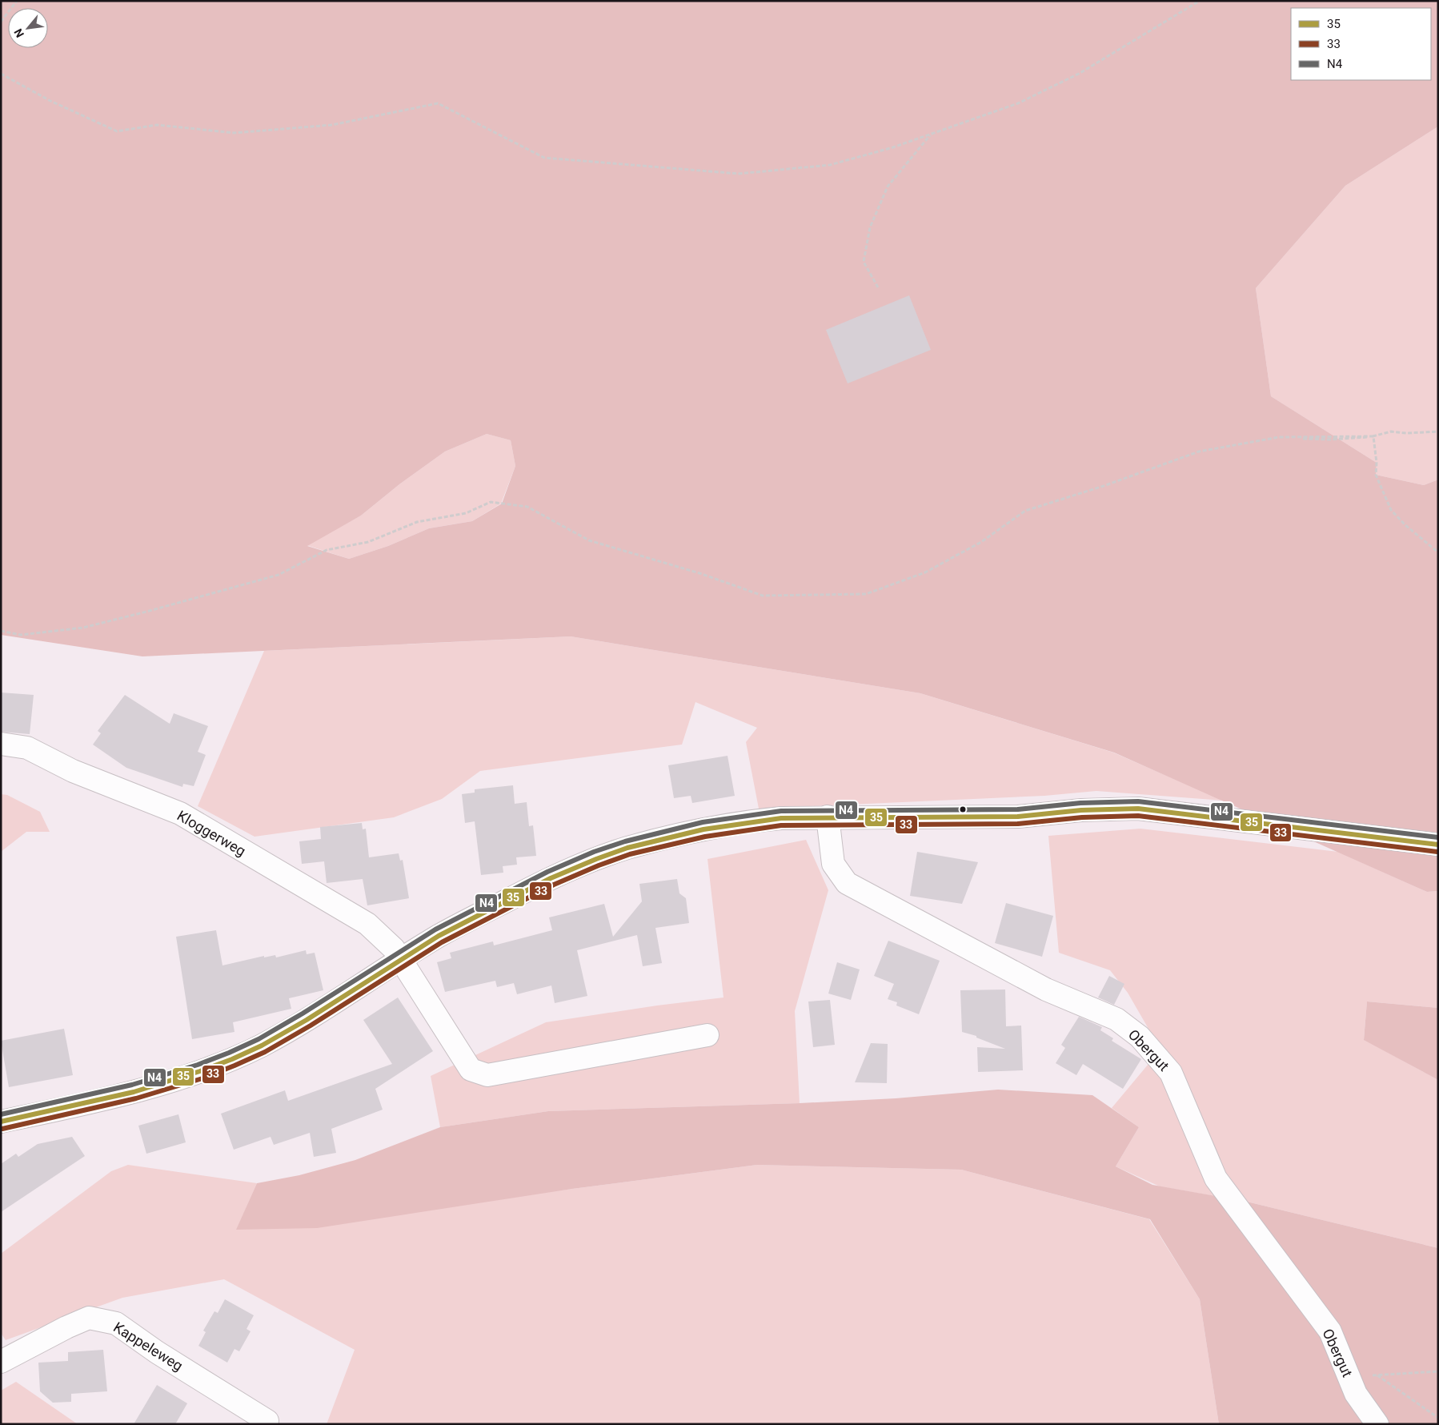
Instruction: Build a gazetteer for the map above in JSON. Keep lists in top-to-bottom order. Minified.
{"streets":{"street":["Kloggerweg","Obergut","Kappeleweg"]},"lines":["transit line N4","transit line 35","transit line 33"],"legend":["35","33","N4"],"north":"bottom left"}
